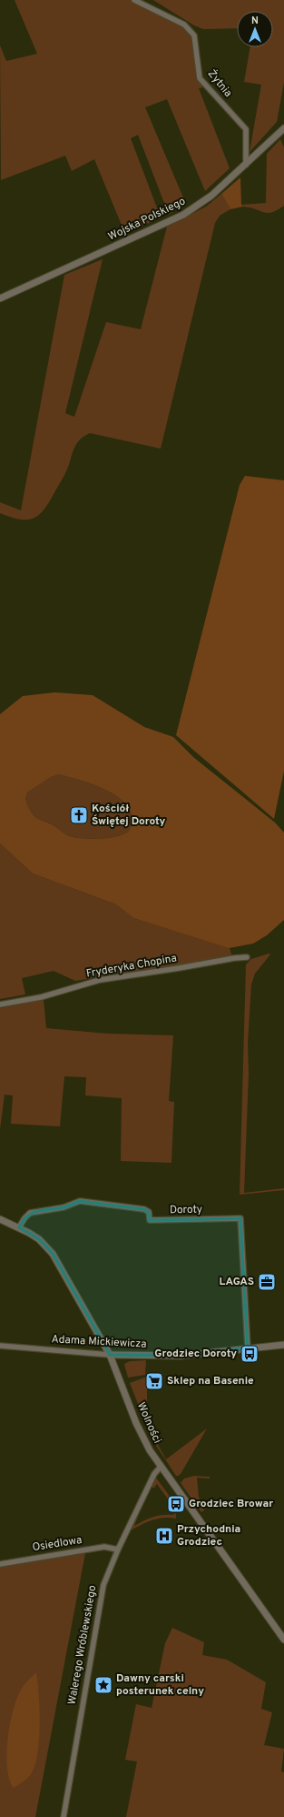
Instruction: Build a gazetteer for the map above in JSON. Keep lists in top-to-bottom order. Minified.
{"streets":{"street":["Żytnia","Wojska Polskiego","Fryderyka Chopina","Doroty","Adama Mickiewicza","Wolności","Osiedlowa","Walerego Wróblewskiego"]},"crossings":[["Żytnia","Wojska Polskiego"],["Doroty","Adama Mickiewicza"],["Doroty","Wolności"],["Adama Mickiewicza","Wolności"],["Wolności","Walerego Wróblewskiego"],["Osiedlowa","Walerego Wróblewskiego"]],"places":{"church":["Kościół Świętej Doroty"],"office":["LAGAS"],"bus stop":["Grodziec Doroty","Grodziec Browar"],"supermarket":["Sklep na Basenie"],"hospital":["Przychodnia Grodziec"],"place":["Dawny carski posterunek celny"]},"north":"top"}
